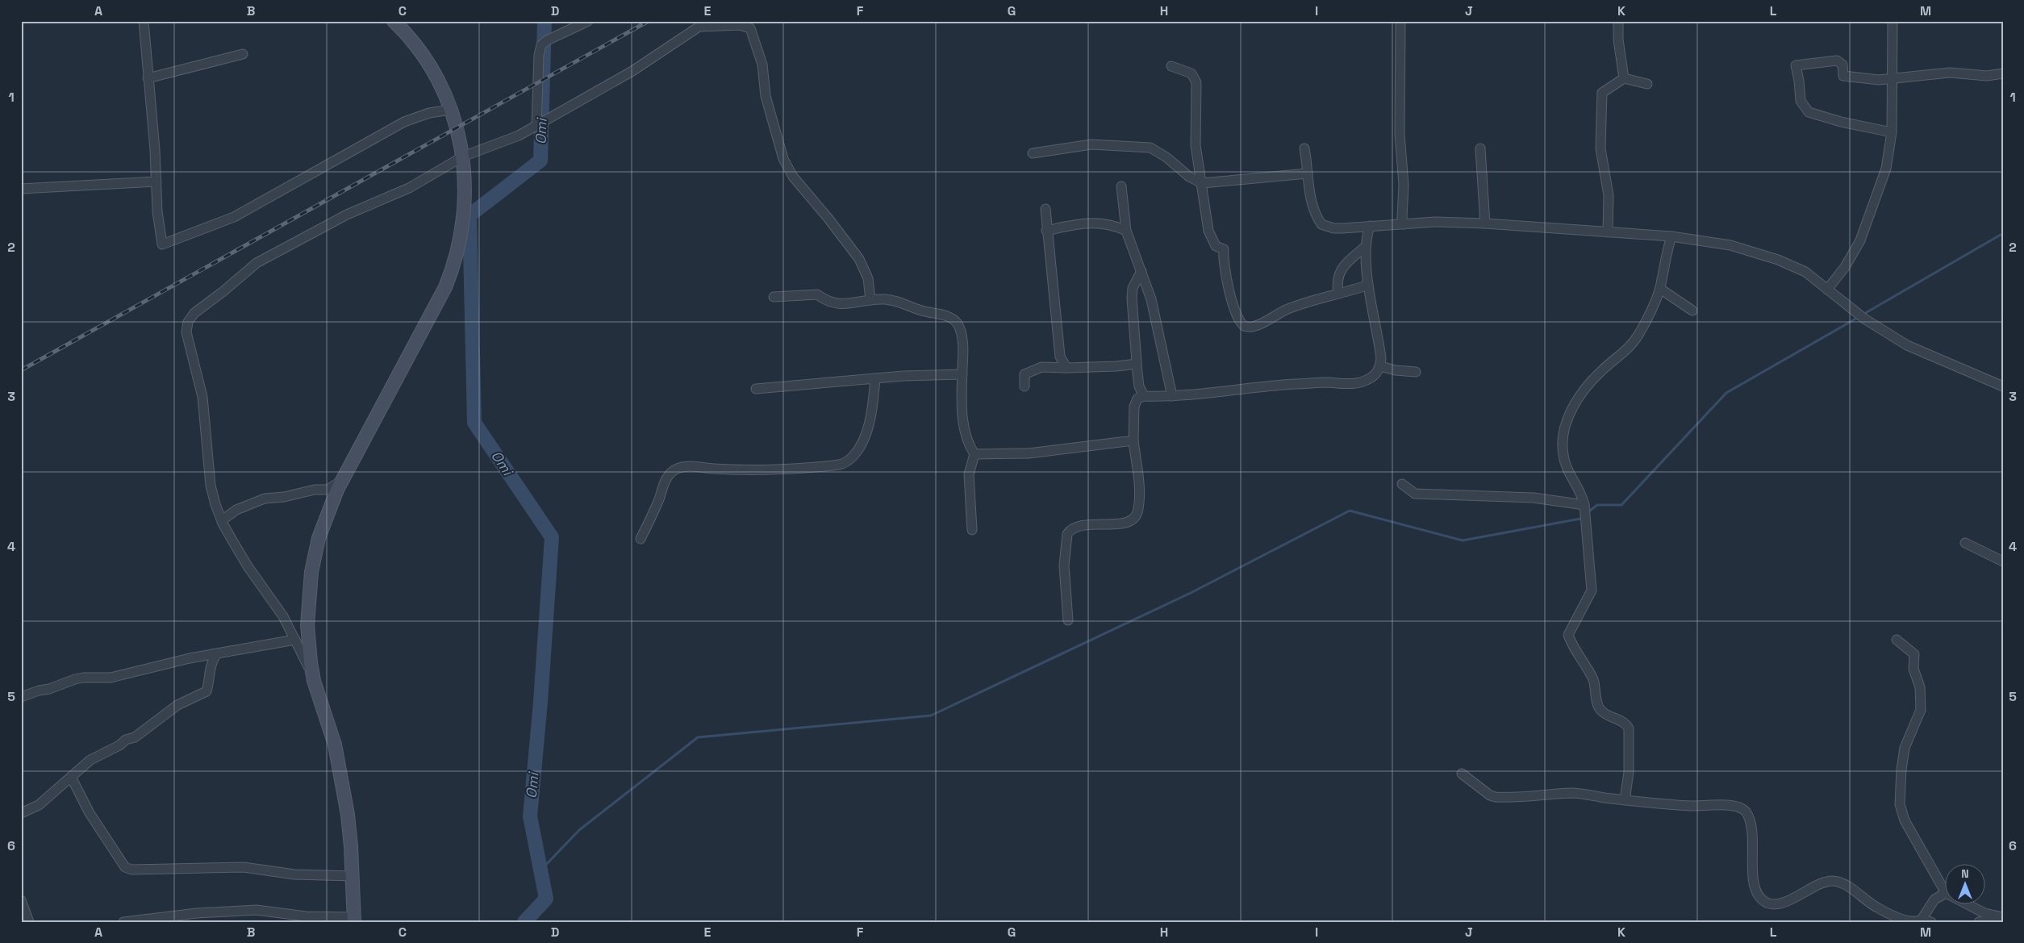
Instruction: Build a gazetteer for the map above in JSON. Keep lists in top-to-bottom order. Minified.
{"water":["Omi"],"north":"top","grid":{"columns":["A","B","C","D","E","F","G","H","I","J","K","L","M"],"rows":["1","2","3","4","5","6"]}}
